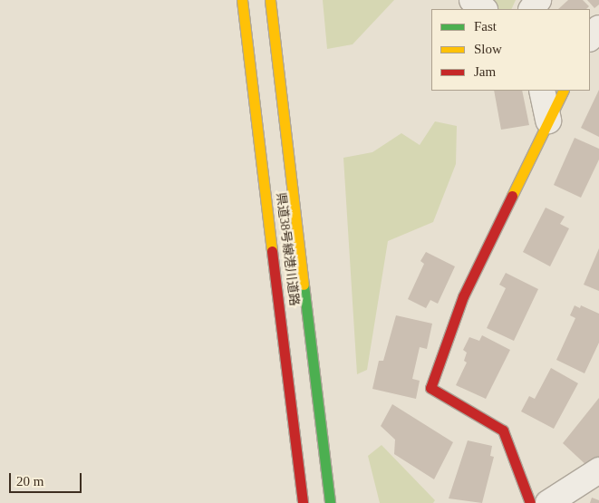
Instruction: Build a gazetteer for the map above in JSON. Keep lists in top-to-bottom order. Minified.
{"streets":{"main road":["県道38号線港川道路"]},"legend":["Fast","Slow","Jam"],"scale_bar":"20 m"}
